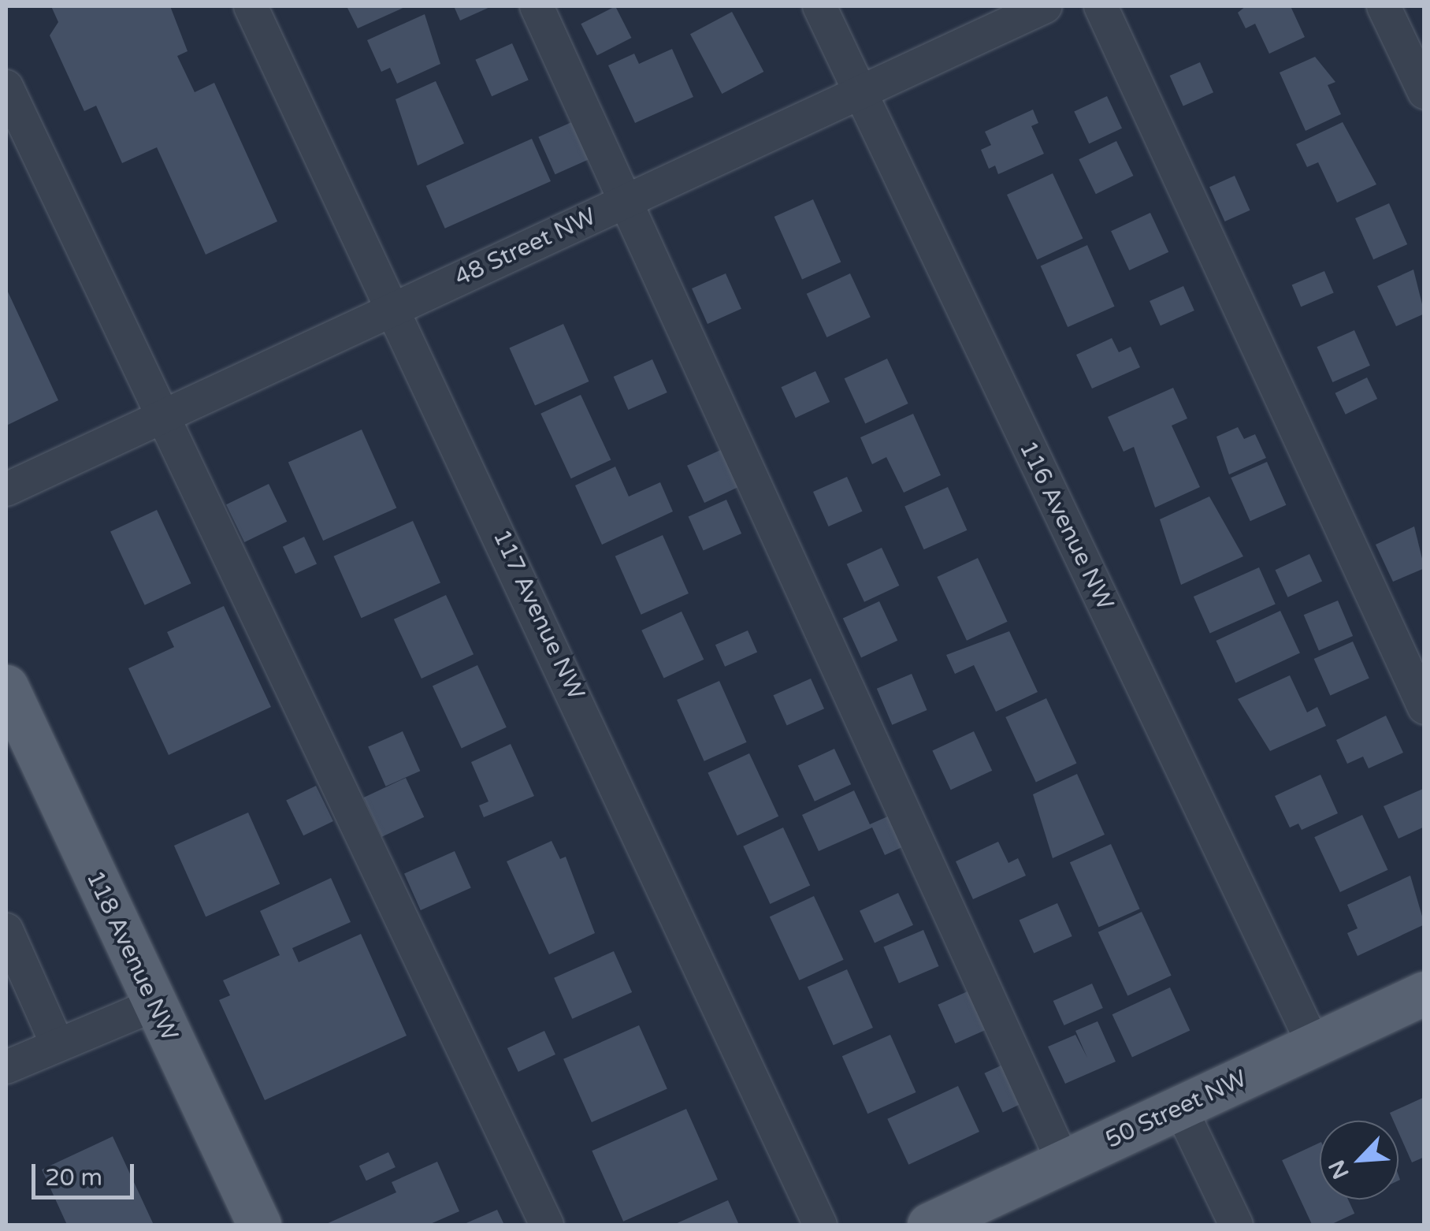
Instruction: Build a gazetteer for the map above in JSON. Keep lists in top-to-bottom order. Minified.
{"streets":{"main road":["118 Avenue NW","50 Street NW"],"street":["48 Street NW","116 Avenue NW","117 Avenue NW"]},"crossings":[["48 Street NW","116 Avenue NW"],["48 Street NW","117 Avenue NW"],["116 Avenue NW","50 Street NW"]],"scale_bar":"20 m","north":"bottom left"}
